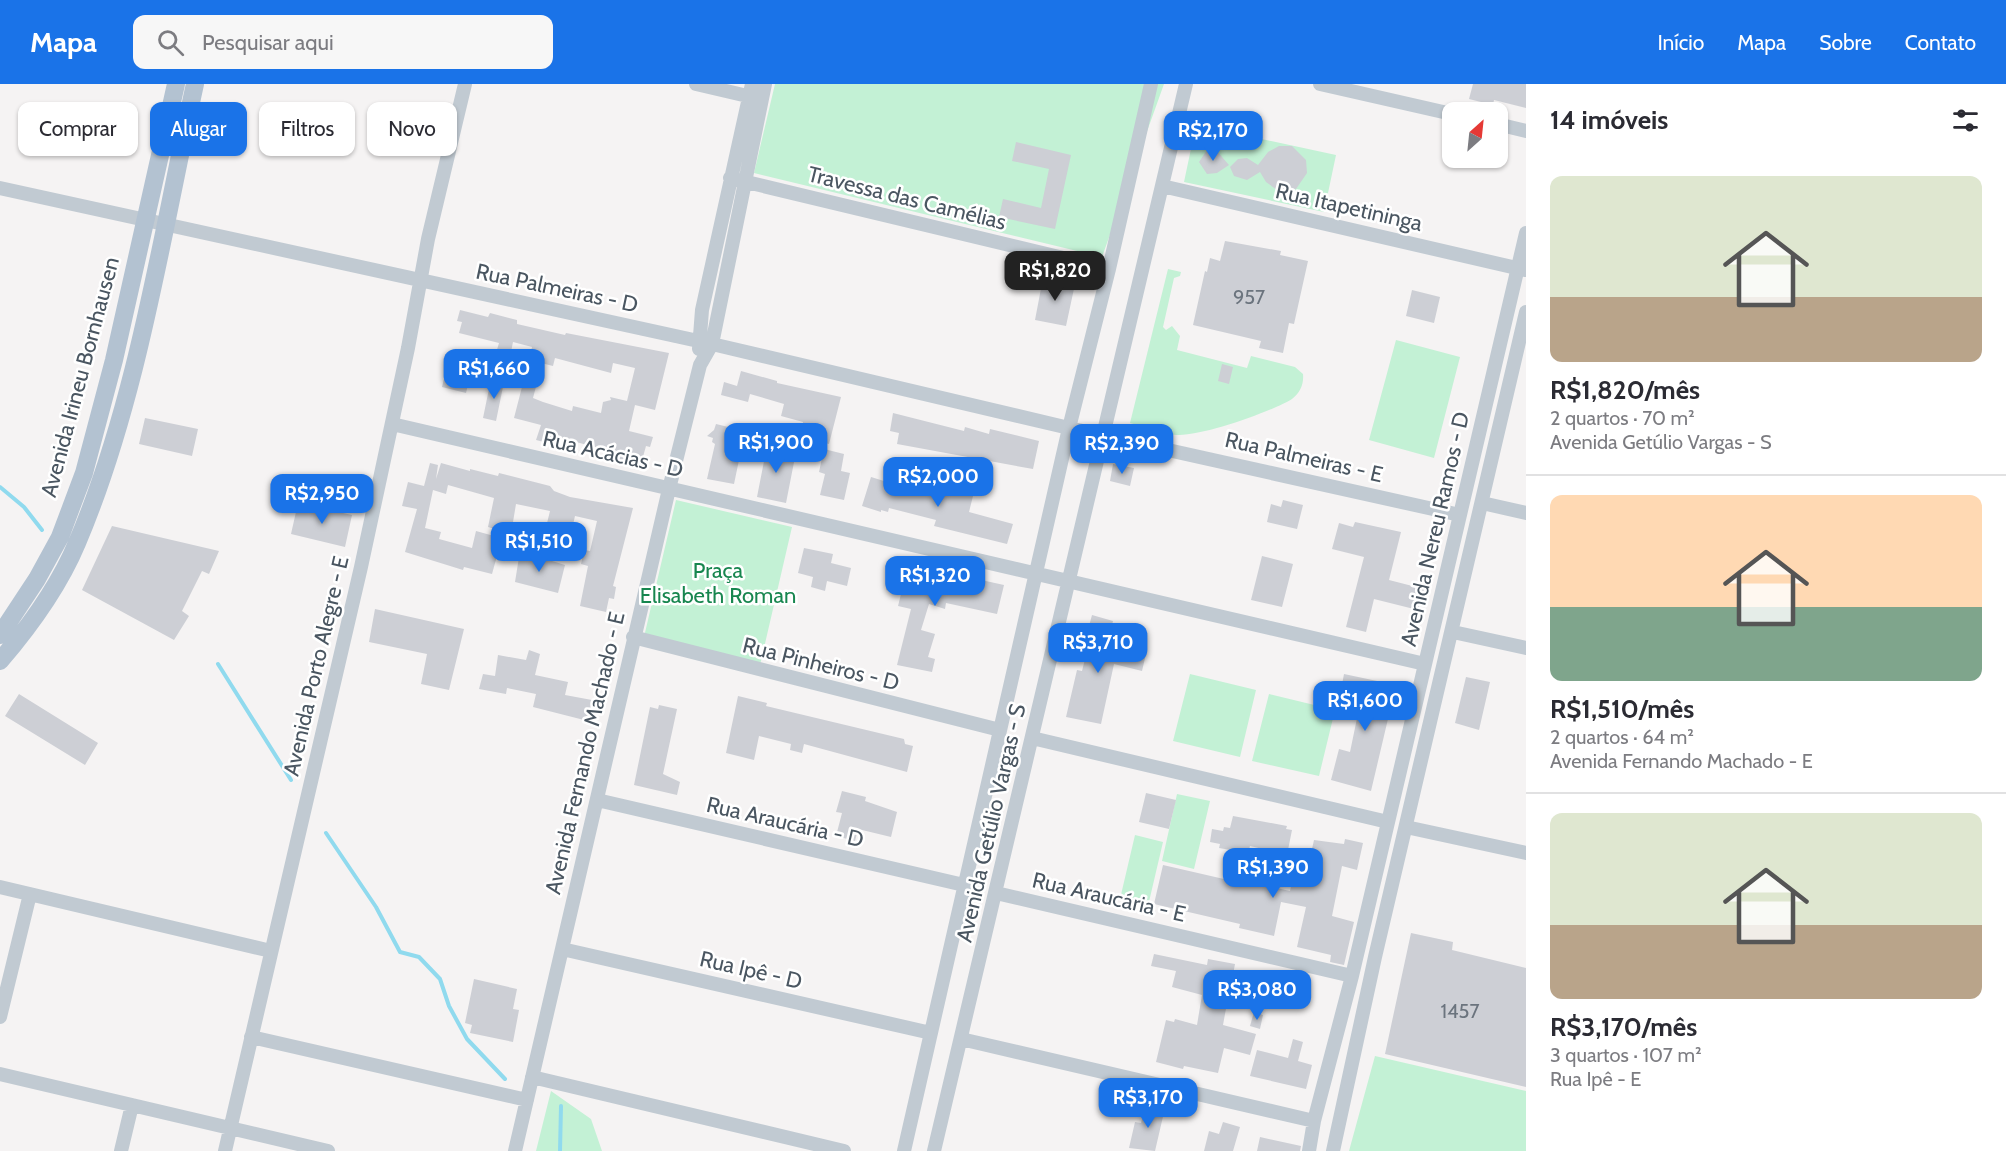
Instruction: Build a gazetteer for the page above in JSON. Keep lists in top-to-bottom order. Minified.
{"streets":{"main road":["Avenida Irineu Bornhausen"],"street":["Travessa das Camélias","Rua Itapetininga","Rua Palmeiras - D","Rua Acácias - D","Rua Palmeiras - E","Avenida Nereu Ramos - D","Rua Pinheiros - D","Avenida Porto Alegre - E","Avenida Fernando Machado - E","Rua Araucária - D","Avenida Getúlio Vargas - S","Rua Araucária - E","Rua Ipê - D"]},"crossings":[["Travessa das Camélias","Avenida Fernando Machado - E"],["Travessa das Camélias","Avenida Getúlio Vargas - S"],["Rua Itapetininga","Avenida Nereu Ramos - D"],["Rua Itapetininga","Avenida Getúlio Vargas - S"],["Rua Palmeiras - D","Avenida Irineu Bornhausen"],["Rua Palmeiras - D","Rua Palmeiras - E"],["Rua Palmeiras - D","Avenida Porto Alegre - E"],["Rua Palmeiras - D","Avenida Fernando Machado - E"],["Rua Palmeiras - D","Avenida Getúlio Vargas - S"],["Rua Acácias - D","Avenida Nereu Ramos - D"],["Rua Acácias - D","Avenida Porto Alegre - E"],["Rua Acácias - D","Avenida Fernando Machado - E"],["Rua Acácias - D","Avenida Getúlio Vargas - S"],["Rua Palmeiras - E","Avenida Nereu Ramos - D"],["Rua Palmeiras - E","Avenida Getúlio Vargas - S"],["Avenida Nereu Ramos - D","Rua Araucária - E"],["Rua Pinheiros - D","Avenida Fernando Machado - E"],["Rua Pinheiros - D","Avenida Getúlio Vargas - S"],["Avenida Fernando Machado - E","Rua Araucária - D"],["Avenida Fernando Machado - E","Rua Ipê - D"],["Rua Araucária - D","Avenida Getúlio Vargas - S"],["Avenida Getúlio Vargas - S","Rua Araucária - E"],["Avenida Getúlio Vargas - S","Rua Ipê - D"]],"parks":["Praça Elisabeth Roman"],"house_numbers":["957","1457"],"north":"top right","page":{"header":"Mapa","search":"Pesquisar aqui","nav":["Início","Mapa","Sobre","Contato"],"heading":"14 imóveis","chip":["Comprar","Alugar","Filtros","Novo"],"price":["R$2,170","R$1,820","R$1,660","R$1,900","R$2,390","R$2,000","R$2,950","R$1,510","R$1,320","R$3,710","R$1,600","R$1,390","R$3,080","R$3,170"],"list":[{"name":"R$1,820/mês","note":"2 quartos · 70 m² · Avenida Getúlio Vargas - S"},{"name":"R$1,510/mês","note":"2 quartos · 64 m² · Avenida Fernando Machado - E"},{"name":"R$3,170/mês","note":"3 quartos · 107 m² · Rua Ipê - E"}]}}
